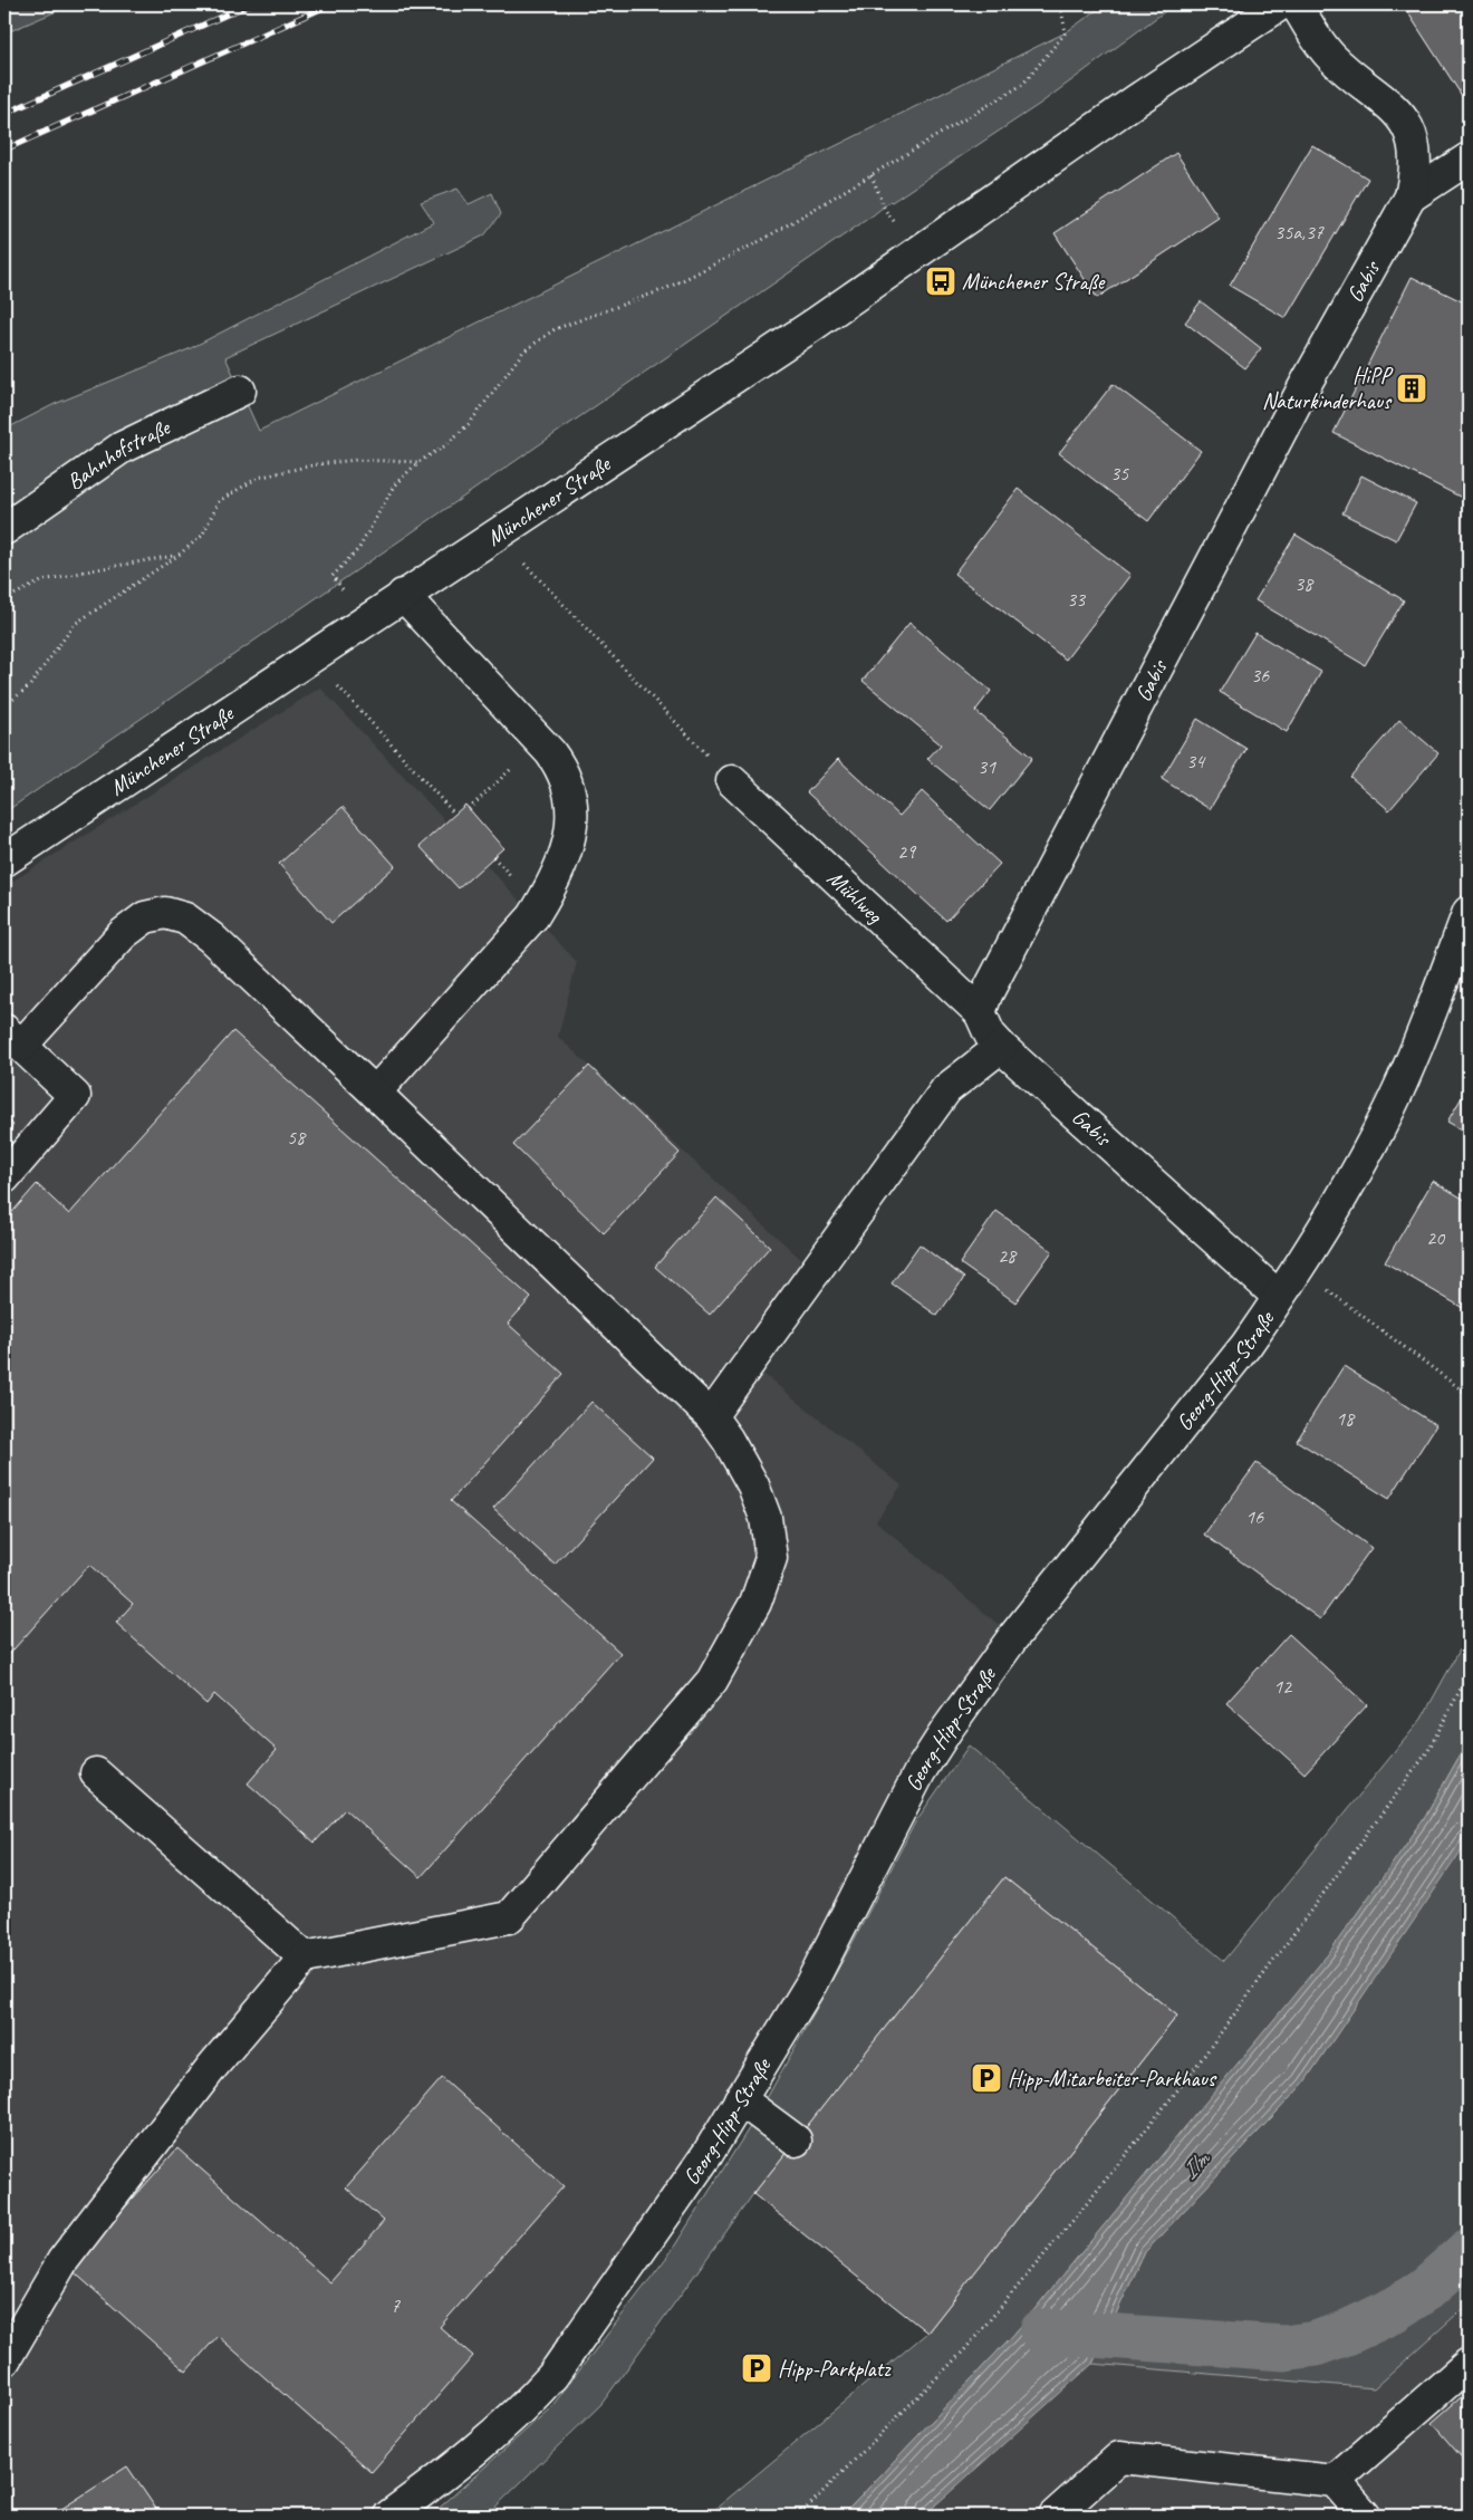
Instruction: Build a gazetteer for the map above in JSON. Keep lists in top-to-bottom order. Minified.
{"streets":{"street":["Gabis","Bahnhofstraße","Münchener Straße","Mühlweg","Georg-Hipp-Straße"]},"crossings":[["Gabis","Mühlweg"],["Gabis","Georg-Hipp-Straße"]],"water":["Ilm"],"places":{"bus stop":["Münchener Straße"],"building":["HiPP Naturkinderhaus"],"parking":["Hipp-Mitarbeiter-Parkhaus","Hipp-Parkplatz"]},"house_numbers":["35a,37","35","38","33","36","34","31","29","58","20","28","18","16","12","7"]}
